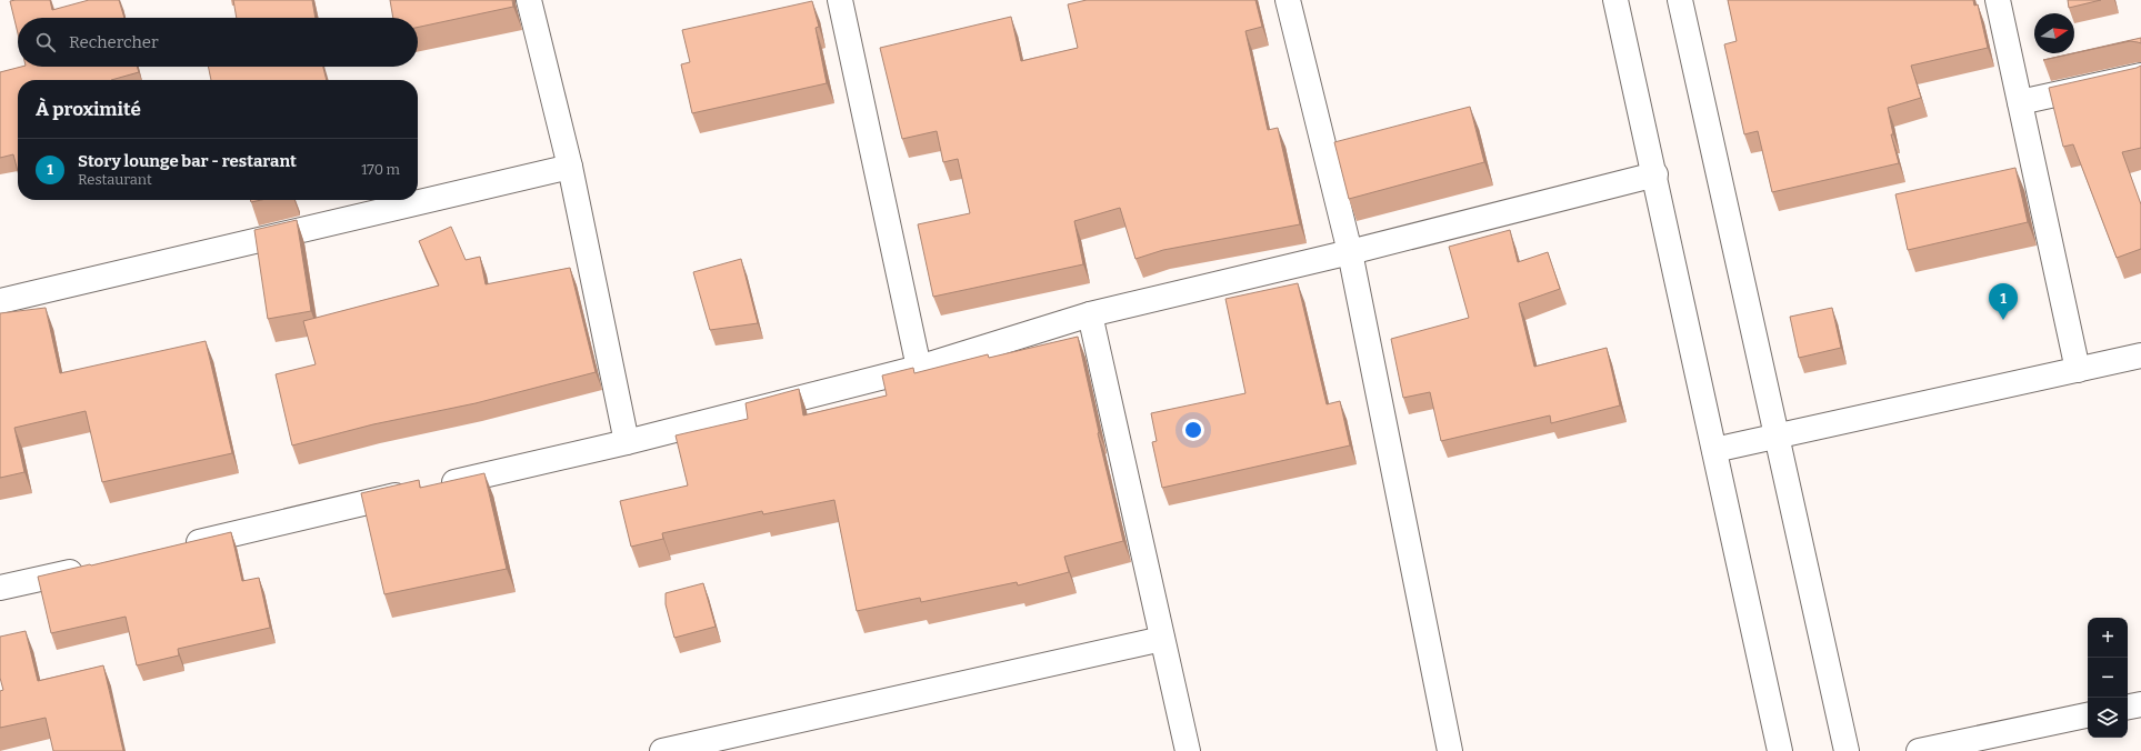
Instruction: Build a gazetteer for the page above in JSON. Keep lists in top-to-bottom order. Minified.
{"north":"right","page":{"search":"Rechercher","heading":"À proximité","list":[{"mark":"1","name":"Story lounge bar - restarant","note":"Restaurant","value":"170 m"}],"pins":"1","map_buttons":["+","−"]}}
